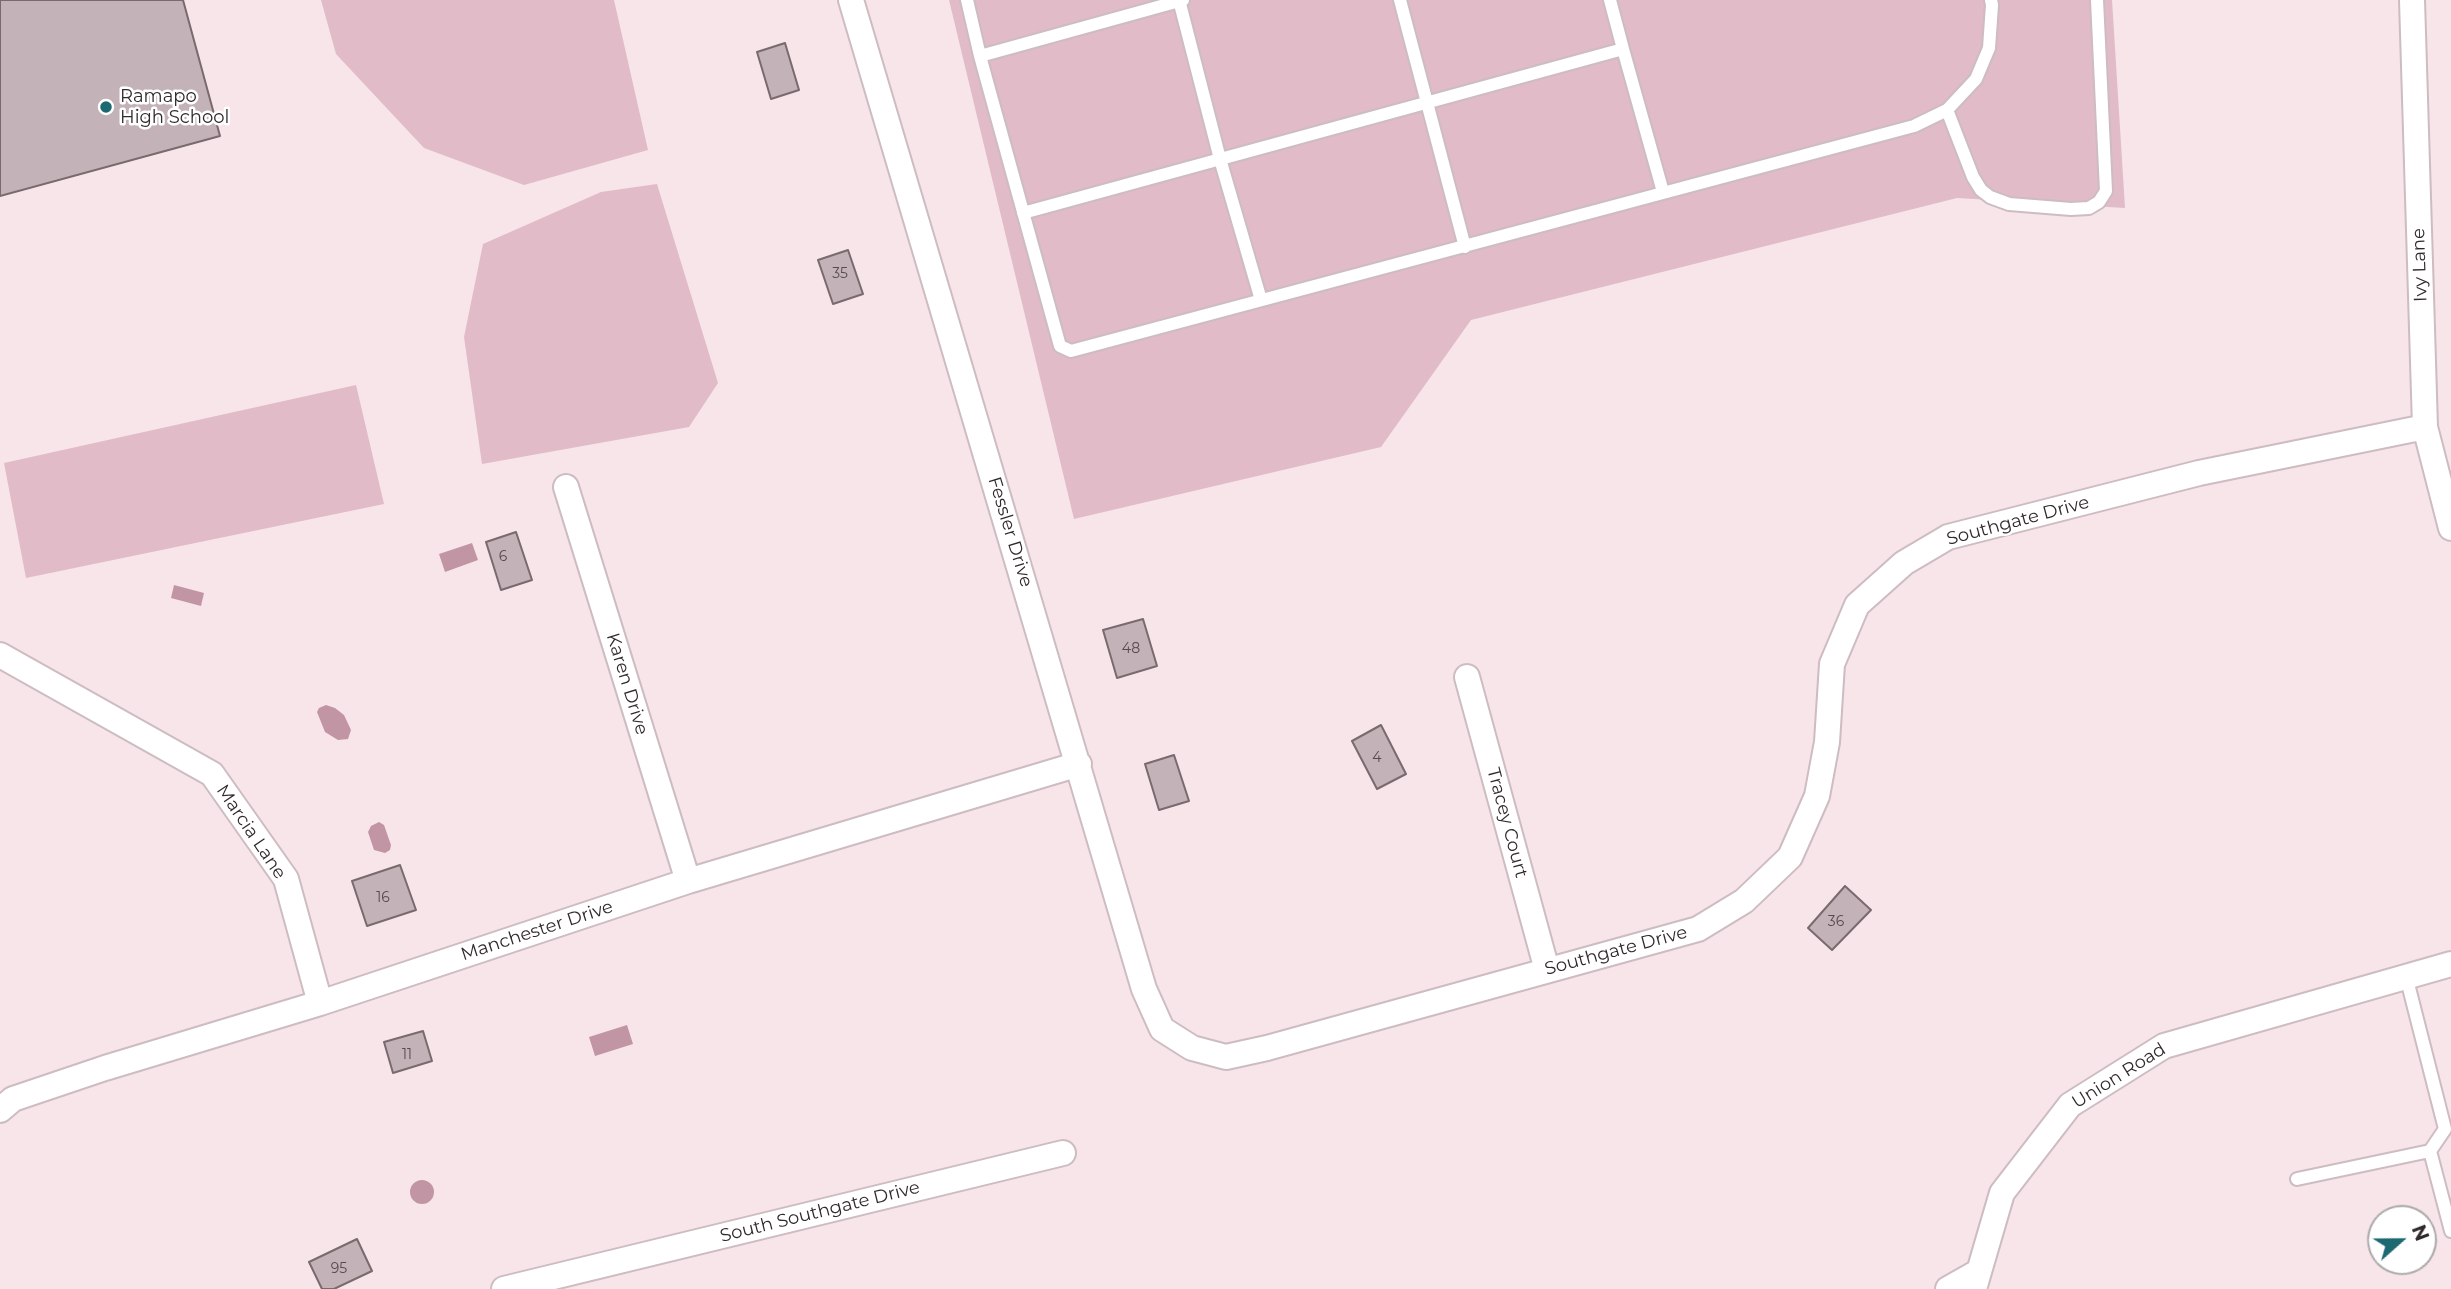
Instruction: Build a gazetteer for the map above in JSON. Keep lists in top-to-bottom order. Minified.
{"streets":{"street":["Ivy Lane","Southgate Drive","Fessler Drive","Karen Drive","Tracey Court","Marcia Lane","Manchester Drive","Union Road","South Southgate Drive"]},"crossings":[["Ivy Lane","Southgate Drive"],["Southgate Drive","Fessler Drive"],["Southgate Drive","Tracey Court"],["Fessler Drive","Manchester Drive"],["Karen Drive","Manchester Drive"],["Marcia Lane","Manchester Drive"]],"places":["Ramapo High School"],"house_numbers":["35","6","48","4","16","36","11","95"],"north":"right"}
